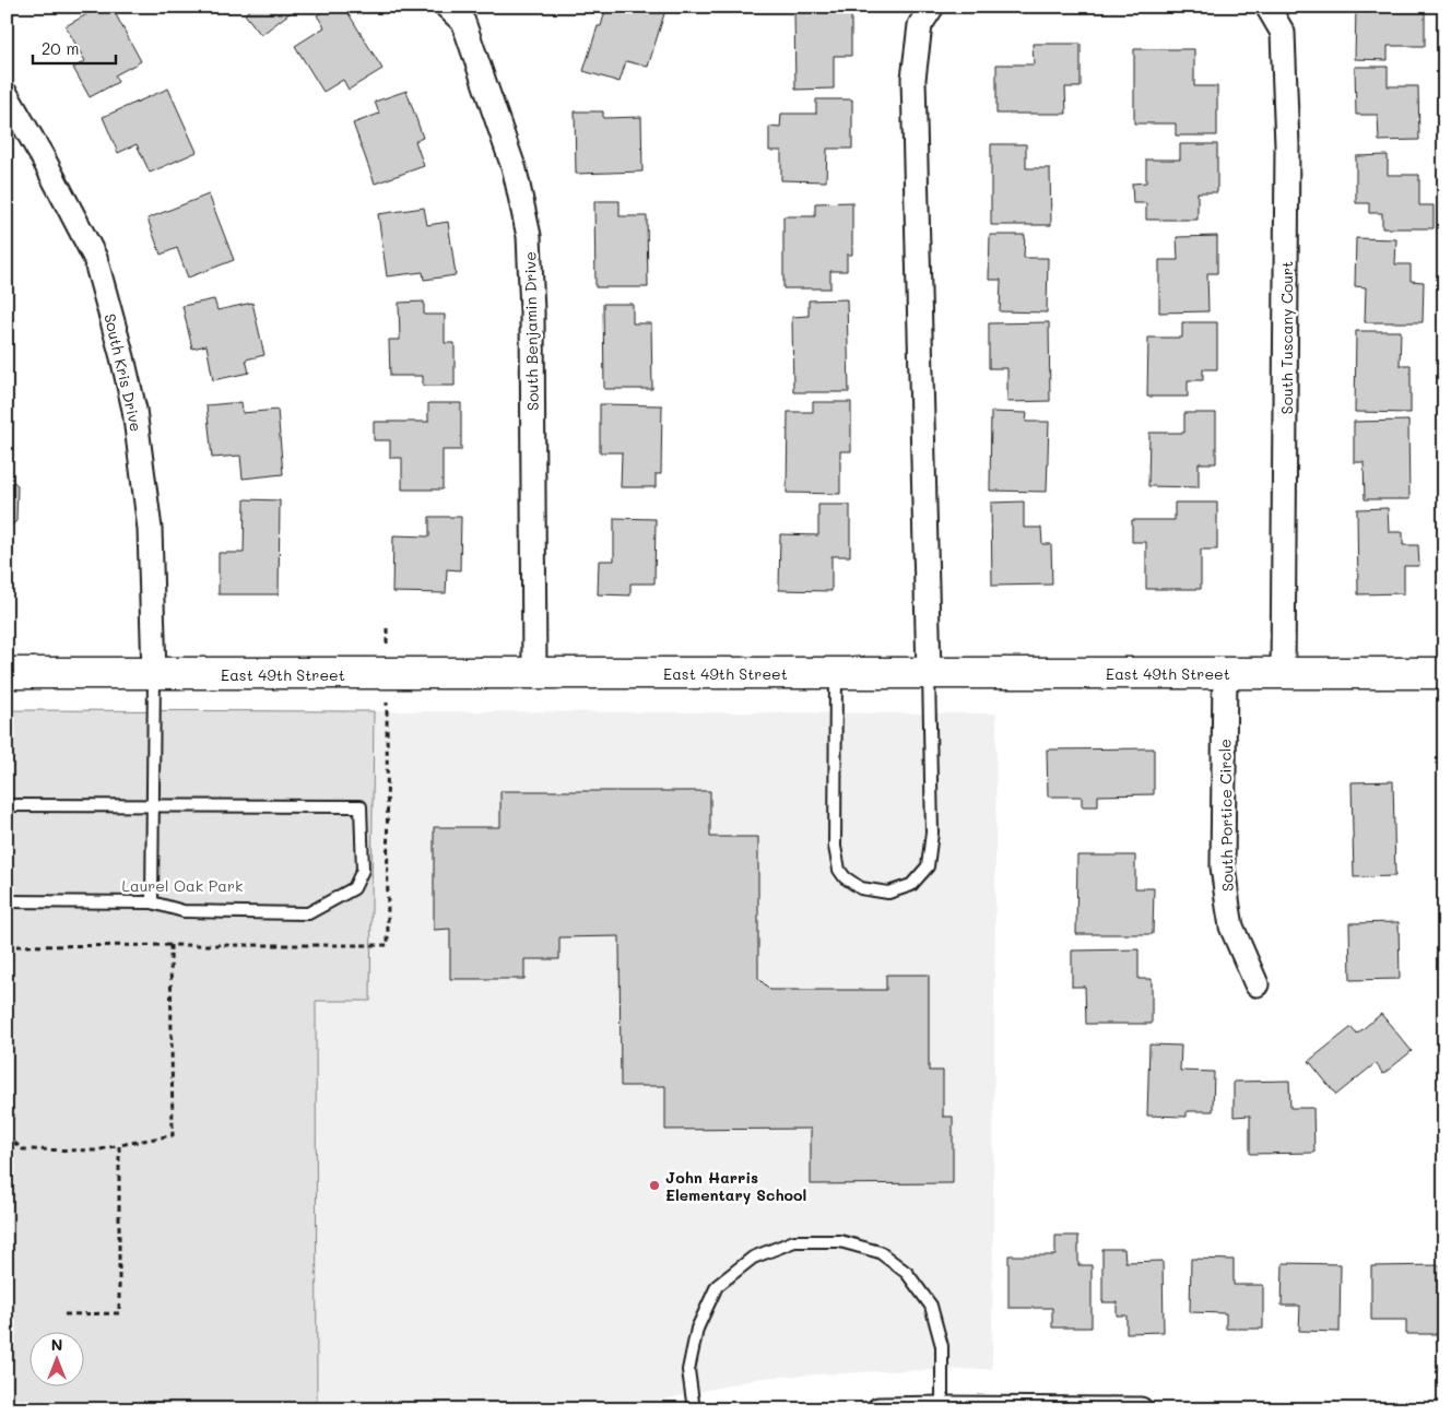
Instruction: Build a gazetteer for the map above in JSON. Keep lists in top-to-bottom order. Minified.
{"streets":{"street":["South Benjamin Drive","South Tuscany Court","South Kris Drive","East 49th Street","South Portice Circle"]},"crossings":[["South Benjamin Drive","East 49th Street"],["South Tuscany Court","East 49th Street"],["South Kris Drive","East 49th Street"],["East 49th Street","South Portice Circle"]],"parks":["Laurel Oak Park"],"places":["John Harris Elementary School"],"scale_bar":"20 m","north":"top"}
